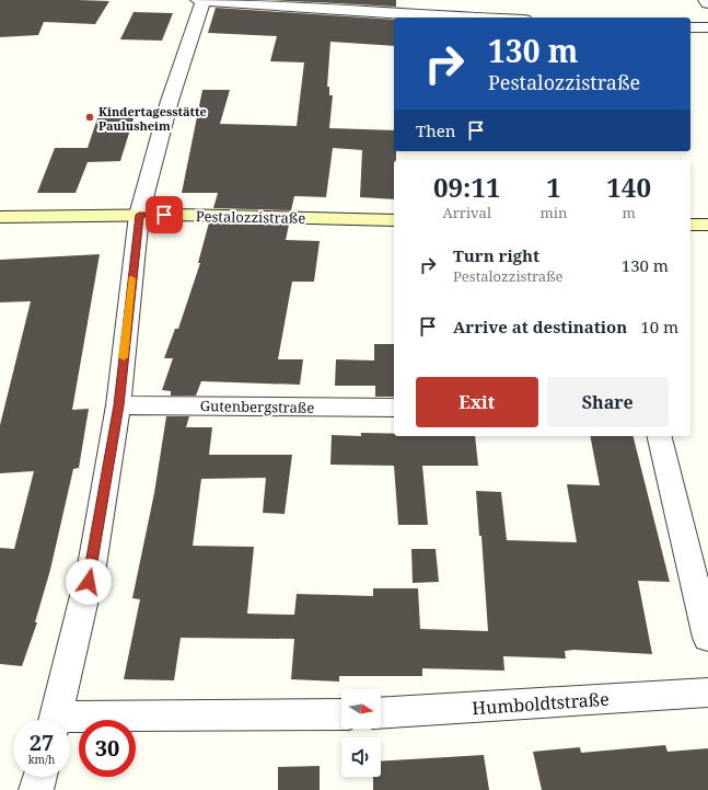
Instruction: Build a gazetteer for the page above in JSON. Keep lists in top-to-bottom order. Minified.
{"streets":{"main road":["Pestalozzistraße"],"street":["Gutenbergstraße","Humboldtstraße"]},"places":["Kindertagesstätte Paulusheim"],"north":"right","page":{"turn":["130 m","Pestalozzistraße"],"then":"Then","eta":["09:11","Arrival","1","min","140","m"],"list":[{"name":"Turn right","note":"Pestalozzistraße","value":"130 m"},{"name":"Arrive at destination","value":"10 m"}],"buttons":["Exit","Share"],"speed":"27 km/h","limit":"30"}}
